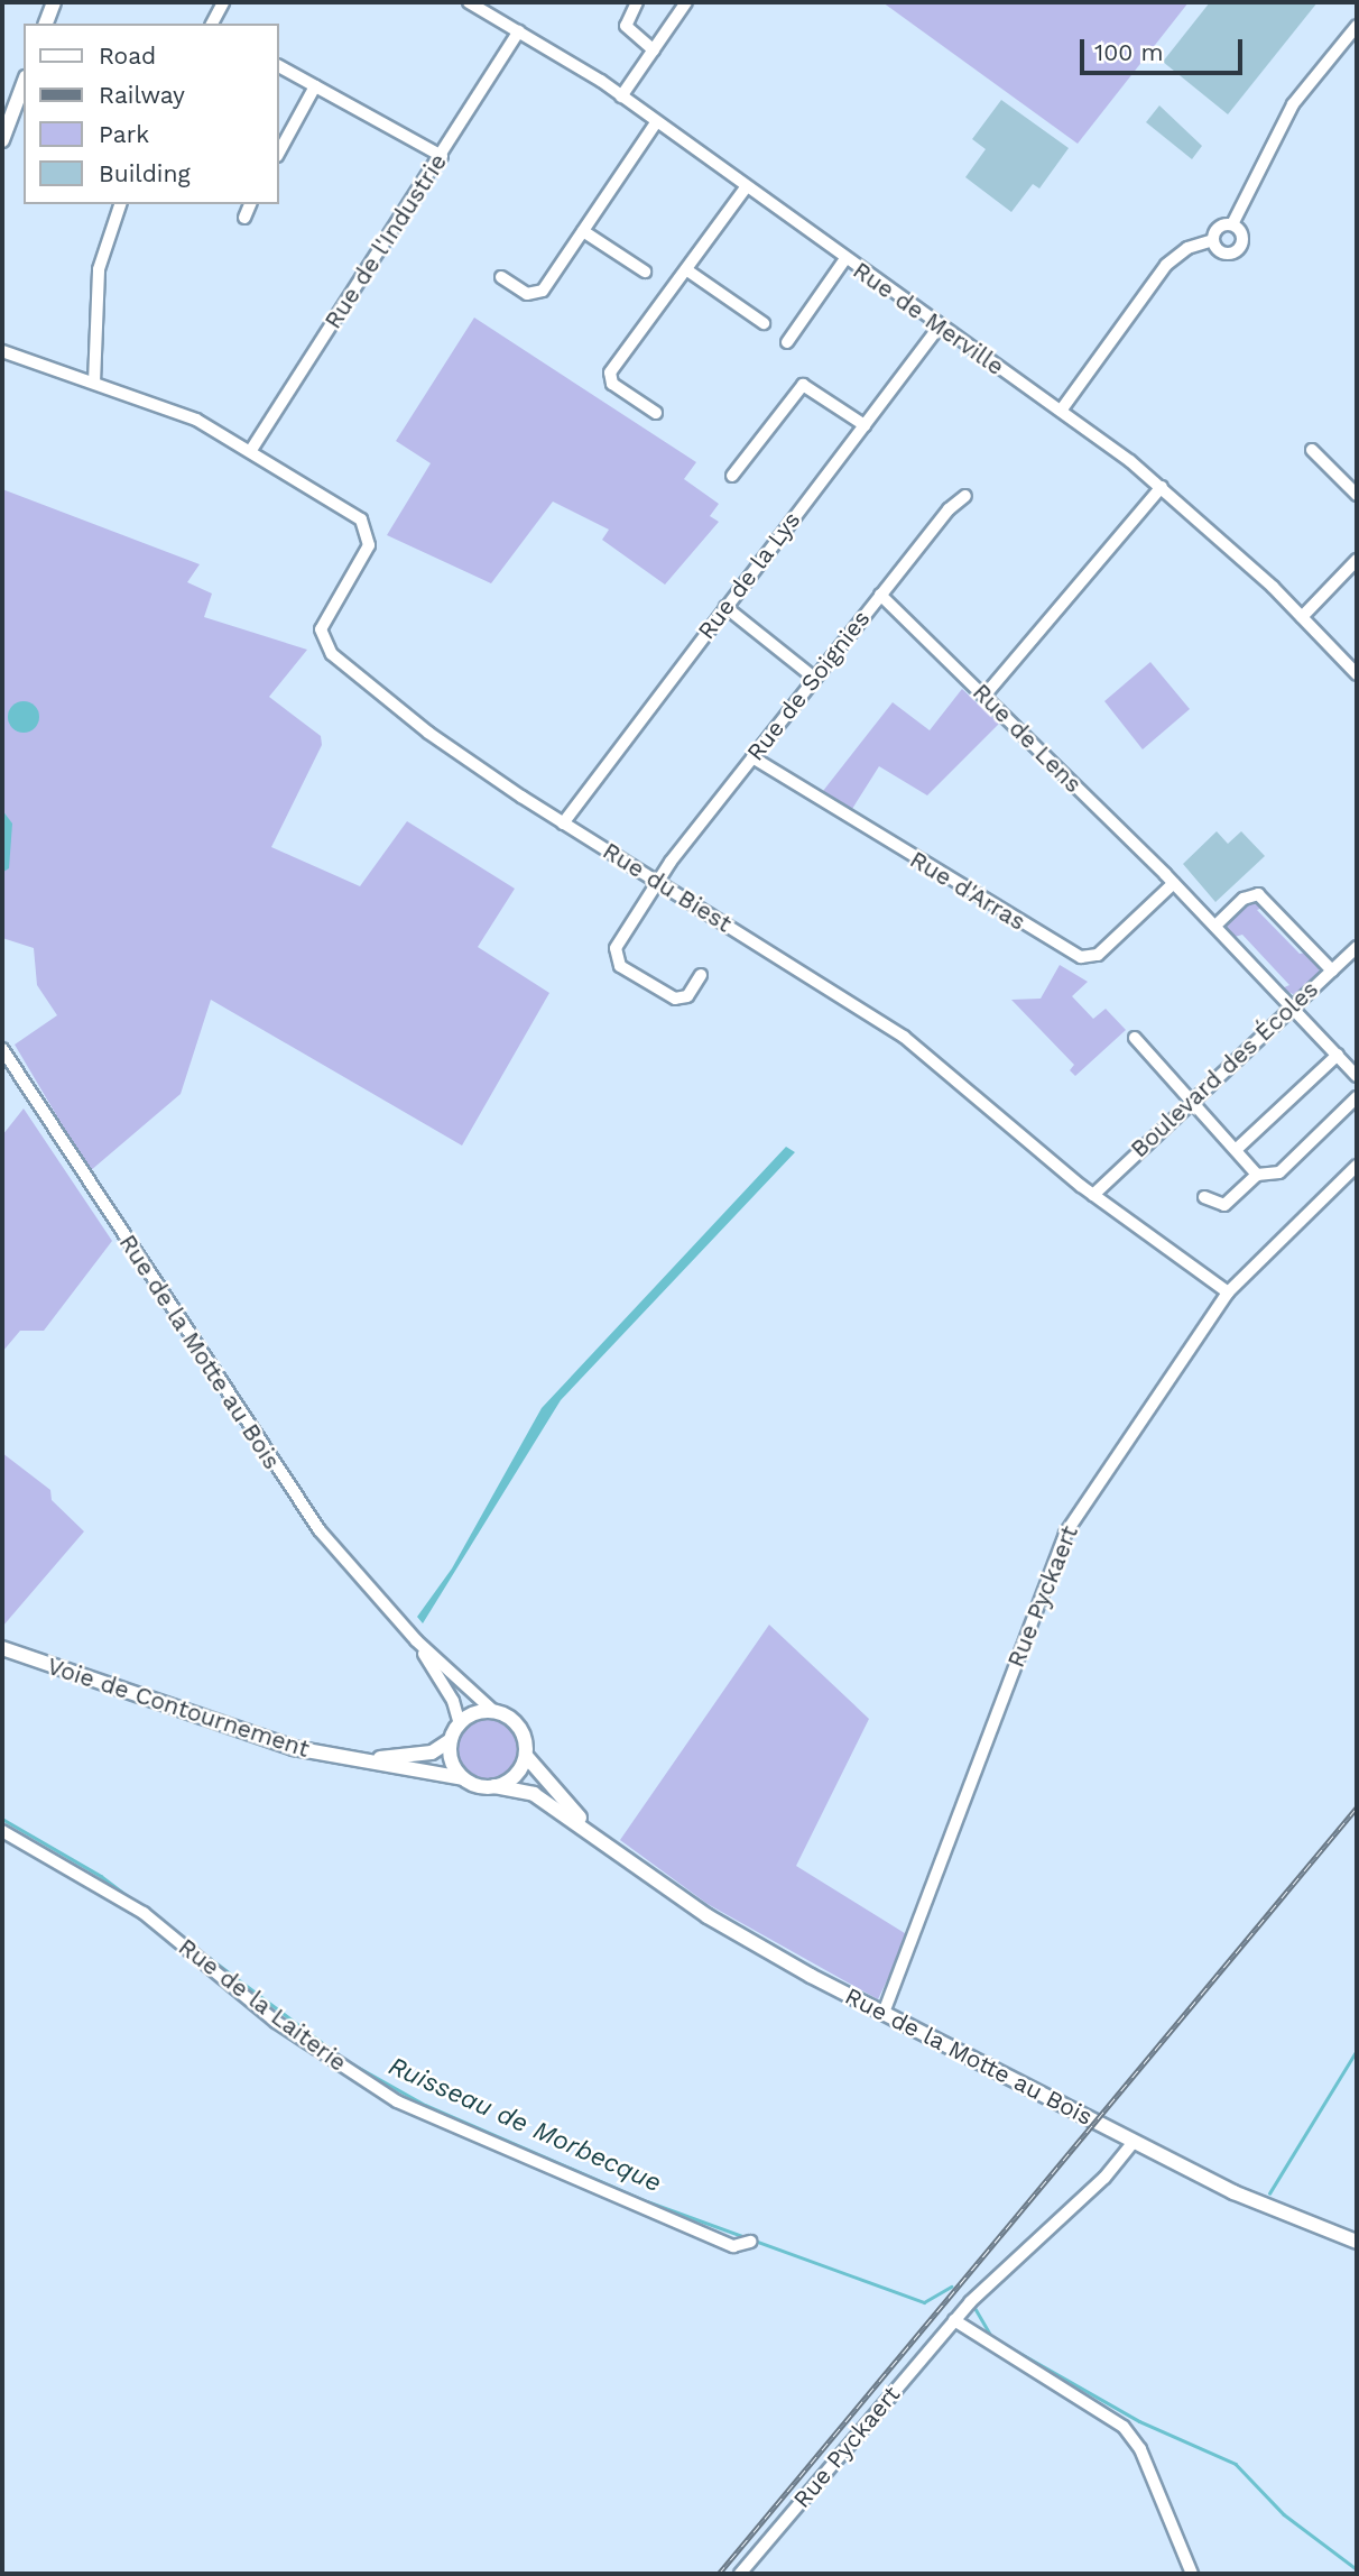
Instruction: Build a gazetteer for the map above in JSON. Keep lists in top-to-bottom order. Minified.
{"streets":{"main road":["Rue de la Motte au Bois","Voie de Contournement"],"street":["Rue de l'Industrie","Rue de Merville","Rue de la Lys","Rue de Soignies","Rue de Lens","Rue du Biest","Rue d'Arras","Boulevard des Écoles","Rue Pyckaert","Rue de la Laiterie"]},"crossings":[["Rue de l'Industrie","Rue de Merville"],["Rue de l'Industrie","Rue du Biest"],["Rue de Merville","Rue de la Lys"],["Rue de la Lys","Rue du Biest"],["Rue de Soignies","Rue de Lens"],["Rue de Soignies","Rue du Biest"],["Rue de Soignies","Rue d'Arras"],["Rue de Lens","Rue d'Arras"],["Rue de Lens","Boulevard des Écoles"],["Rue du Biest","Boulevard des Écoles"],["Rue du Biest","Rue Pyckaert"],["Rue de la Motte au Bois","Rue Pyckaert"]],"water":["Ruisseau de Morbecque"],"legend":["Road","Railway","Park","Building"],"scale_bar":"100 m"}
